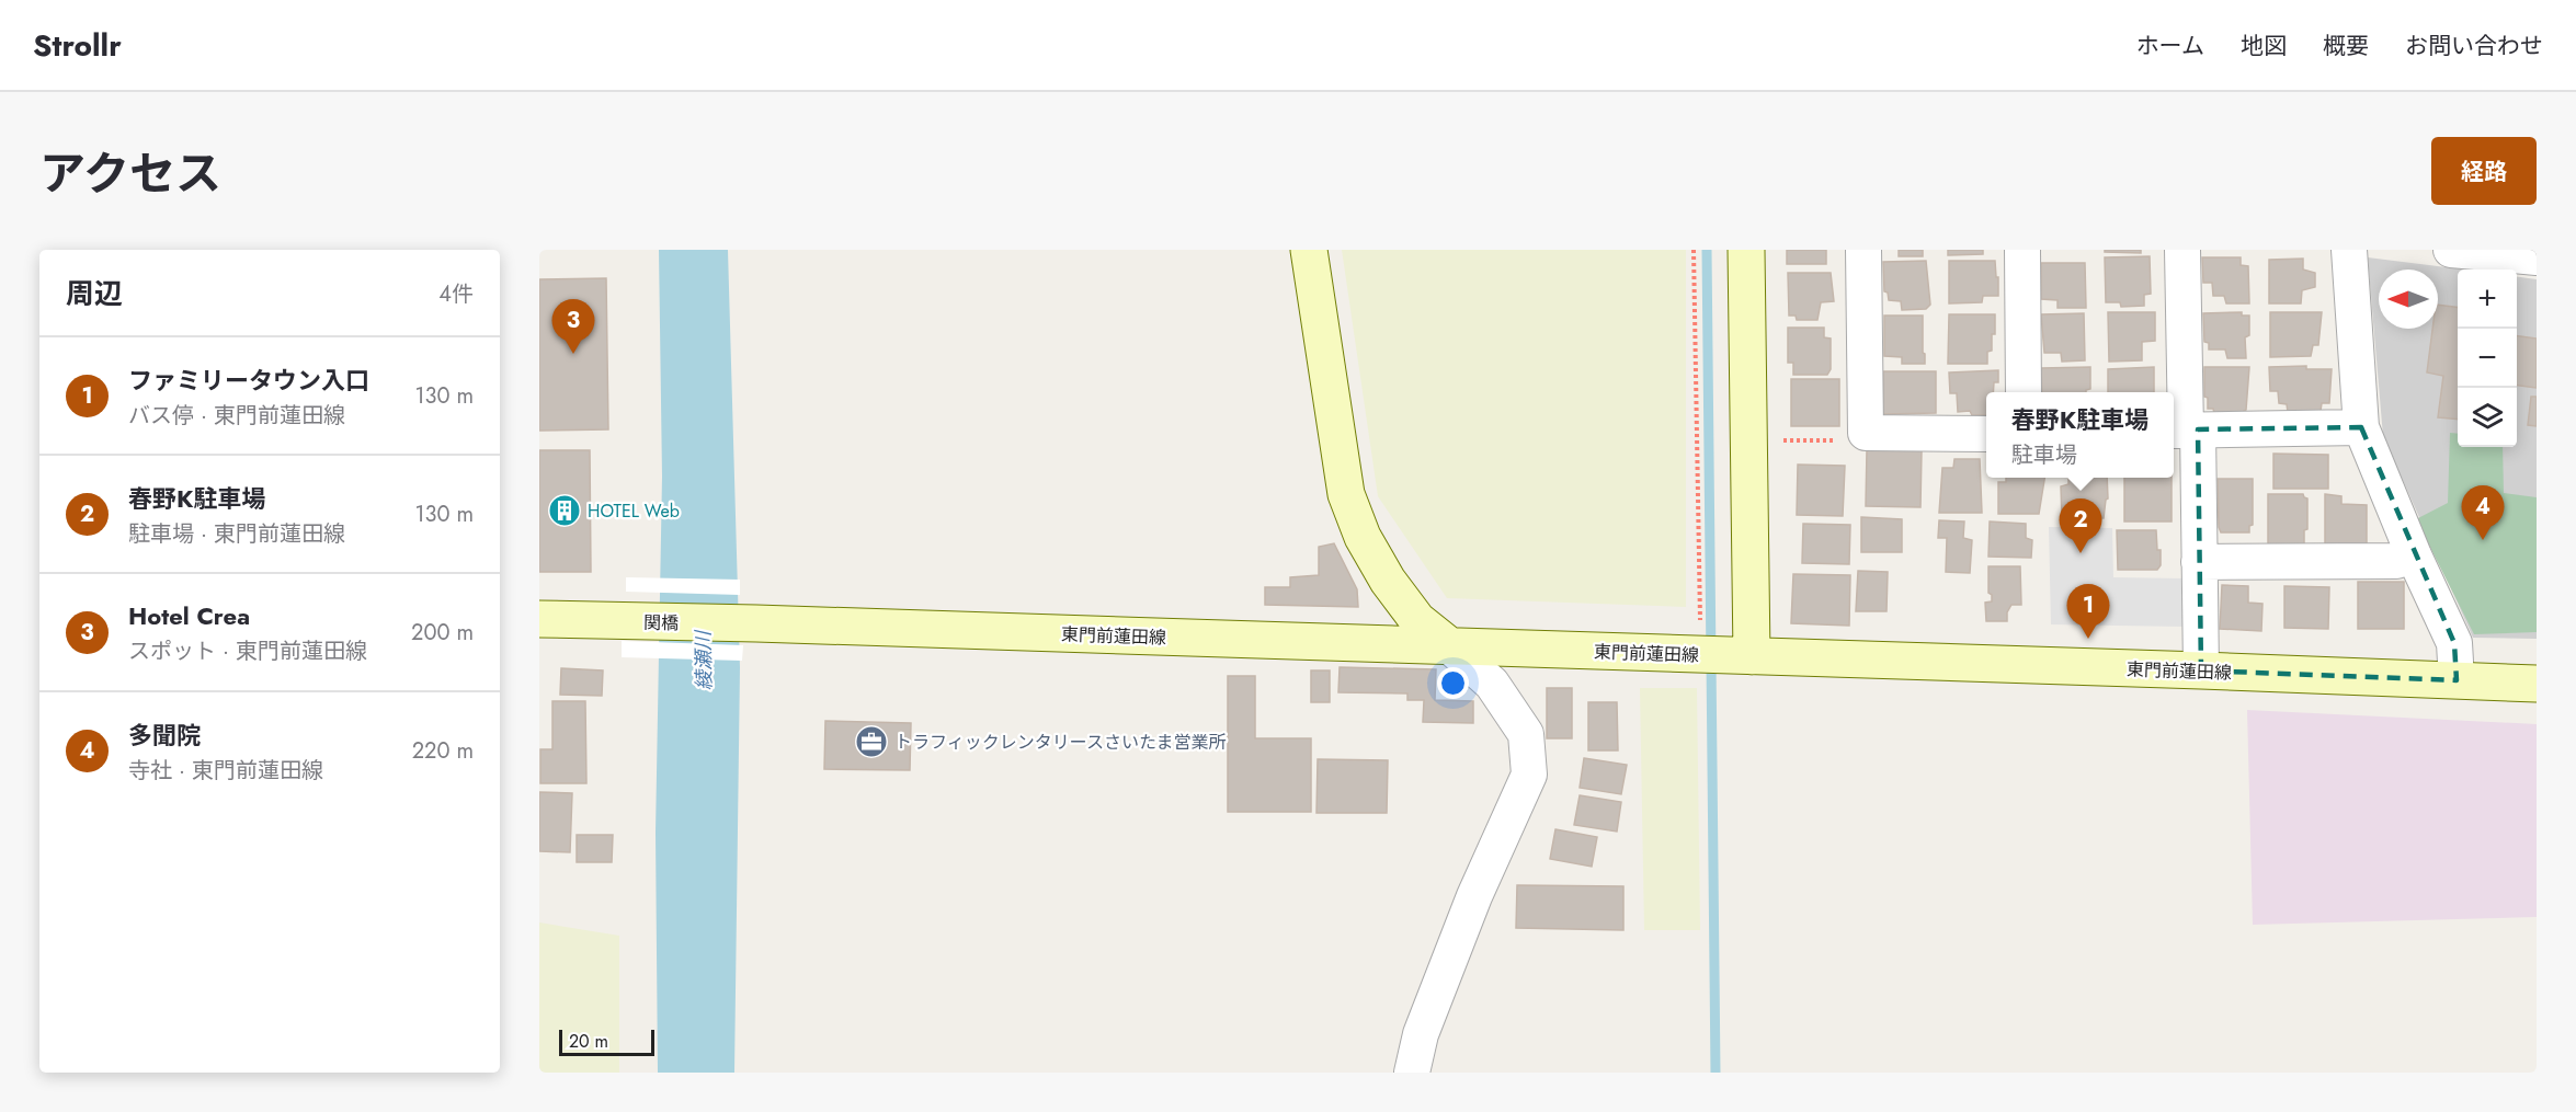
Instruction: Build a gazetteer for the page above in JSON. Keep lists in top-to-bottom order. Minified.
{"streets":{"main road":["関橋","東門前蓮田線"]},"crossings":[["関橋","東門前蓮田線"]],"water":["綾瀬川"],"places":{"building":["HOTEL Web"],"office":["トラフィックレンタリースさいたま営業所"]},"scale_bar":"20 m","north":"left","page":{"header":"Strollr","nav":["ホーム","地図","概要","お問い合わせ"],"title":"アクセス","buttons":"経路","heading":["周辺","4件"],"map_buttons":["+","−"],"pins":["3","4","2","1"],"list":[{"mark":"1","name":"ファミリータウン入口","note":"バス停 · 東門前蓮田線","value":"130 m"},{"mark":"2","name":"春野K駐車場","note":"駐車場 · 東門前蓮田線","value":"130 m"},{"mark":"3","name":"Hotel Crea","note":"スポット · 東門前蓮田線","value":"200 m"},{"mark":"4","name":"多聞院","note":"寺社 · 東門前蓮田線","value":"220 m"}],"popup":["春野K駐車場","駐車場"],"scale":"20 m"}}
